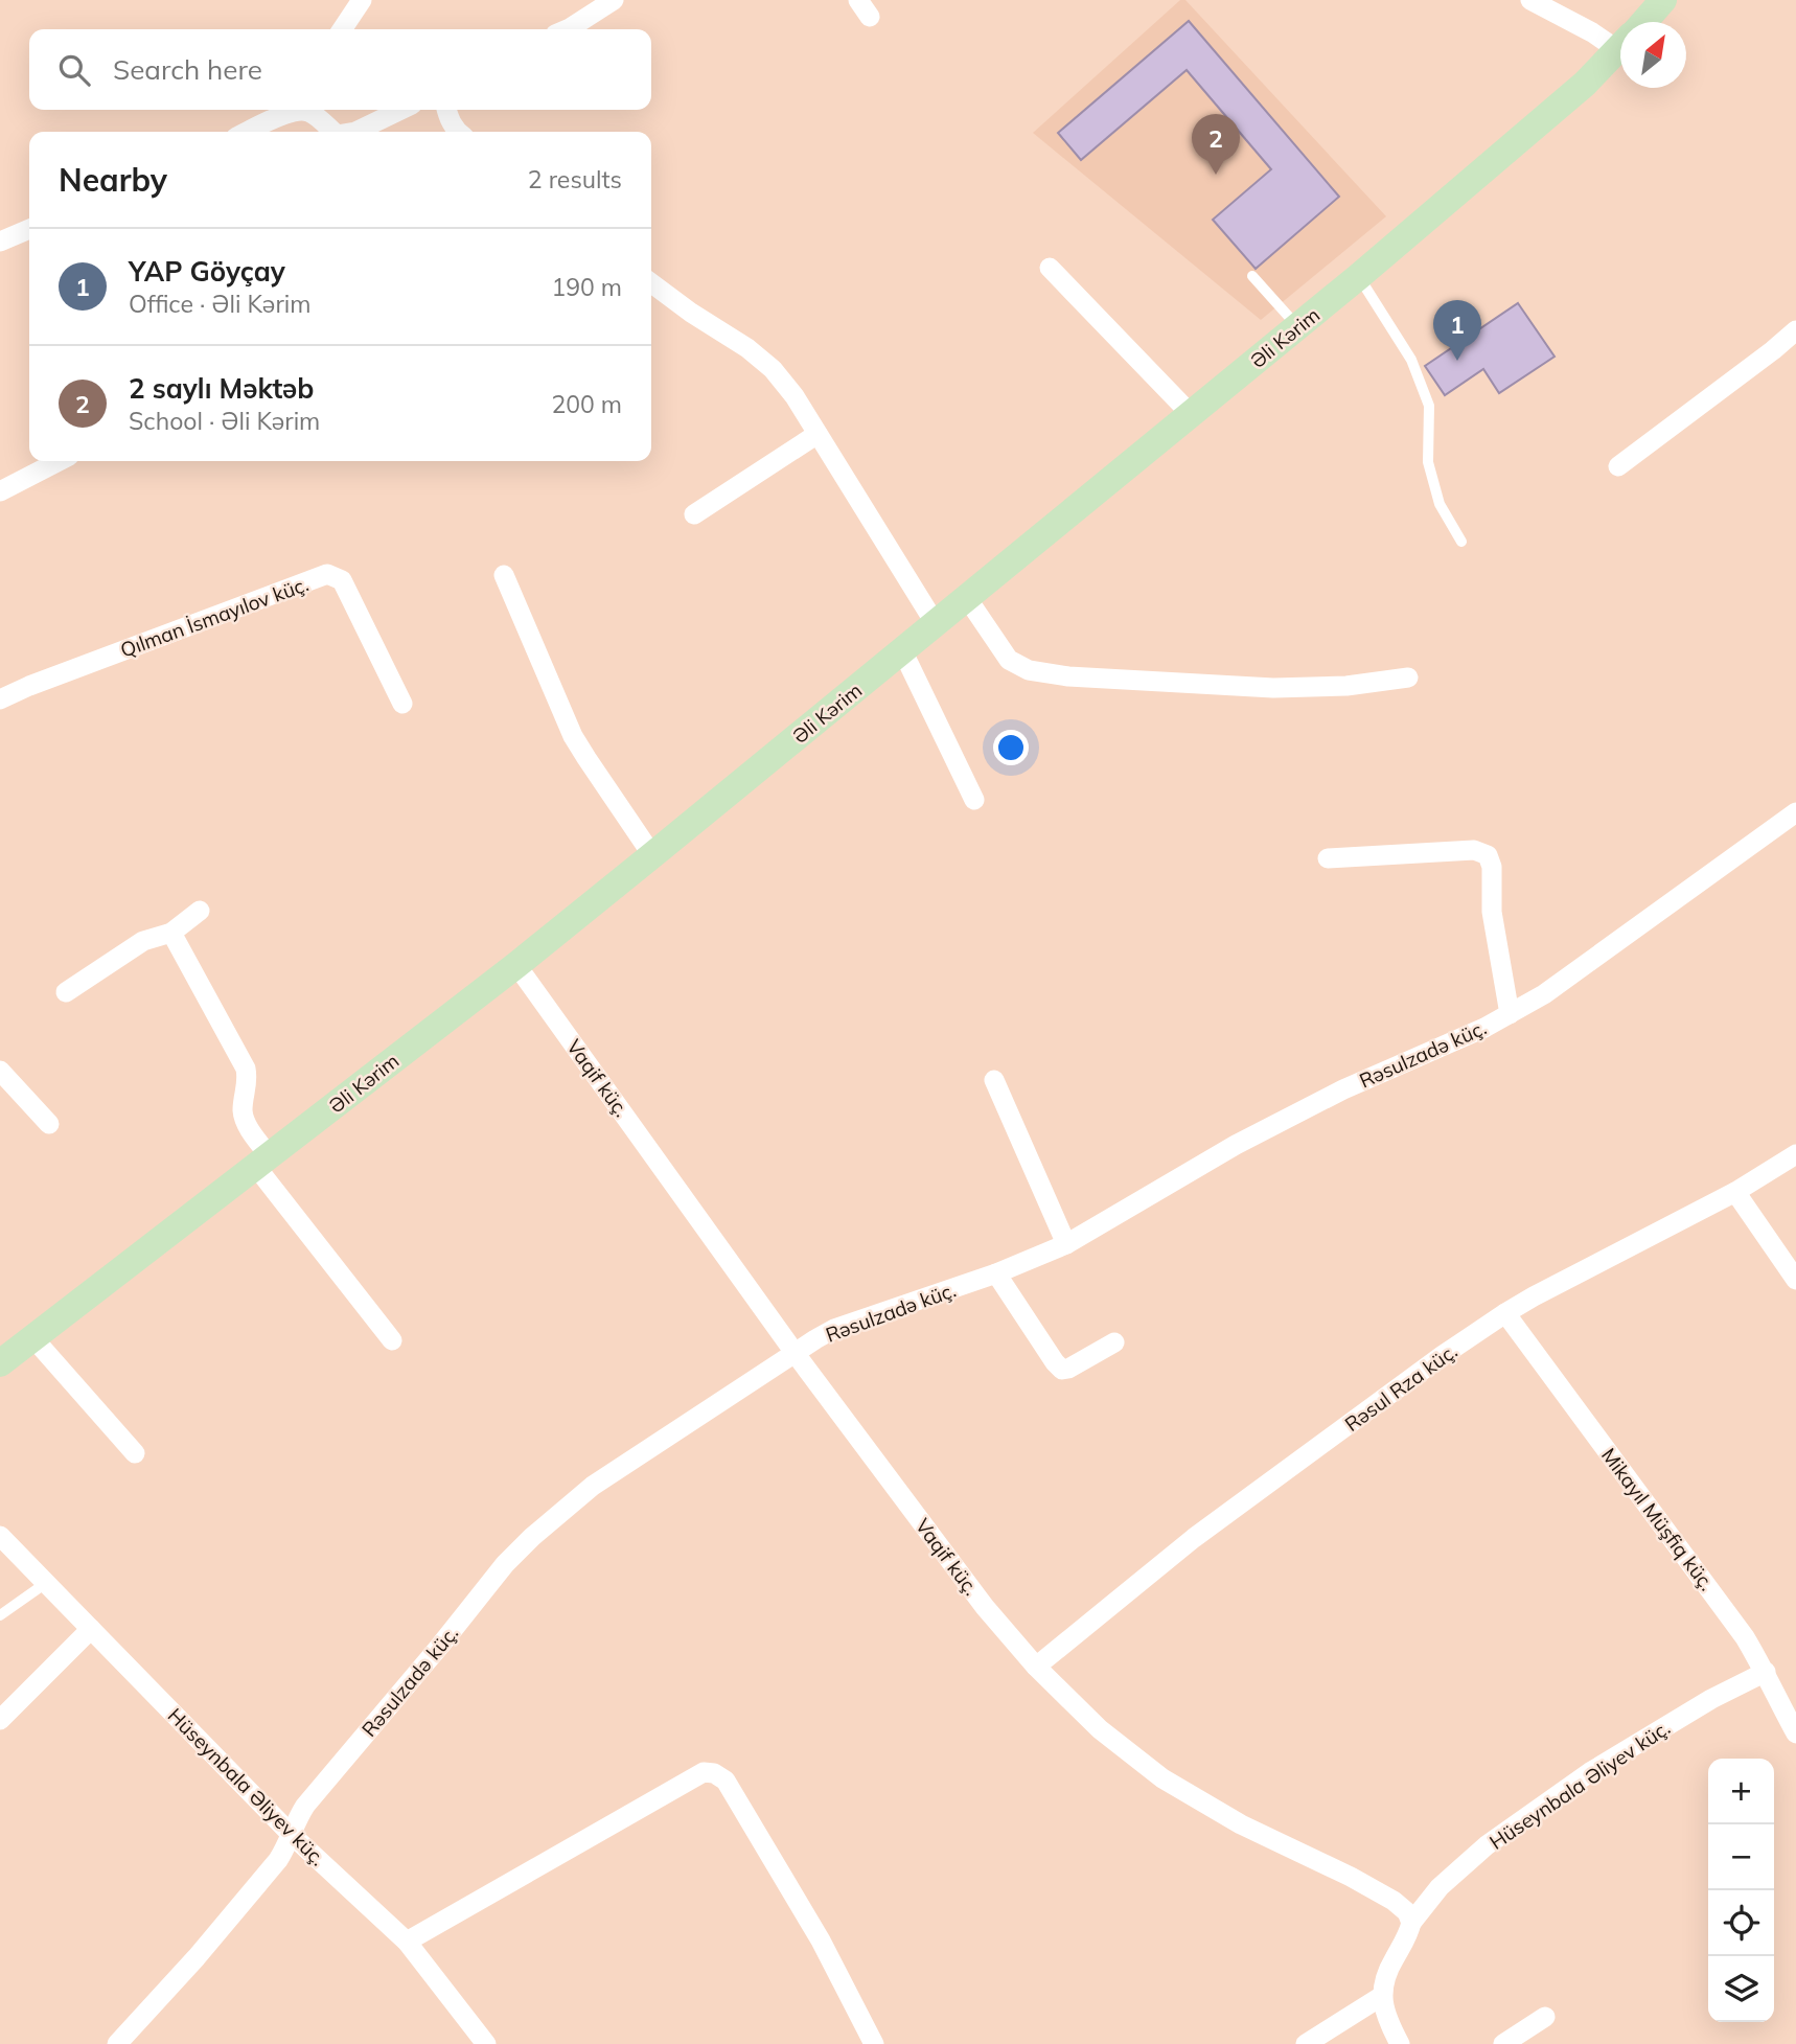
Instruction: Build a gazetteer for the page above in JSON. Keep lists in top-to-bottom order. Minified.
{"streets":{"main road":["Əli Kərim"],"street":["Qılman İsmayılov küç.","Rəsulzadə küç.","Vaqif küç.","Rəsul Rza küç.","Mikayıl Müşfiq küç.","Hüseynbala Əliyev küç."]},"crossings":[["Əli Kərim","Vaqif küç."],["Rəsulzadə küç.","Vaqif küç."],["Rəsulzadə küç.","Hüseynbala Əliyev küç."],["Vaqif küç.","Rəsul Rza küç."],["Vaqif küç.","Hüseynbala Əliyev küç."],["Rəsul Rza küç.","Mikayıl Müşfiq küç."],["Mikayıl Müşfiq küç.","Hüseynbala Əliyev küç."]],"north":"top right","page":{"search":"Search here","pins":["2","1"],"heading":["Nearby","2 results"],"list":[{"mark":"1","name":"YAP Göyçay","note":"Office · Əli Kərim","value":"190 m"},{"mark":"2","name":"2 saylı Məktəb","note":"School · Əli Kərim","value":"200 m"}],"map_buttons":["+","−"]}}
